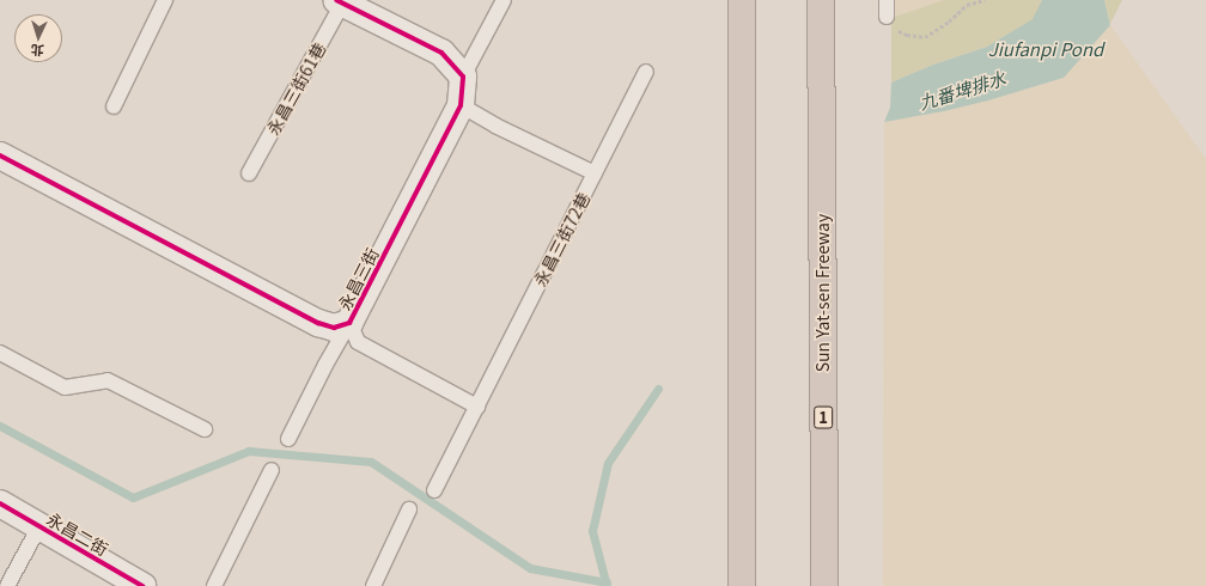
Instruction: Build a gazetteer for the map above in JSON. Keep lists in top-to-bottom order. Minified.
{"streets":{"highway":["Sun Yat-sen Freeway","1"],"street":["永昌三街","永昌二街"],"lane":["永昌三街61巷","永昌三街72巷"]},"water":["Jiufanpi Pond","九番埤排水"],"north":"bottom"}
